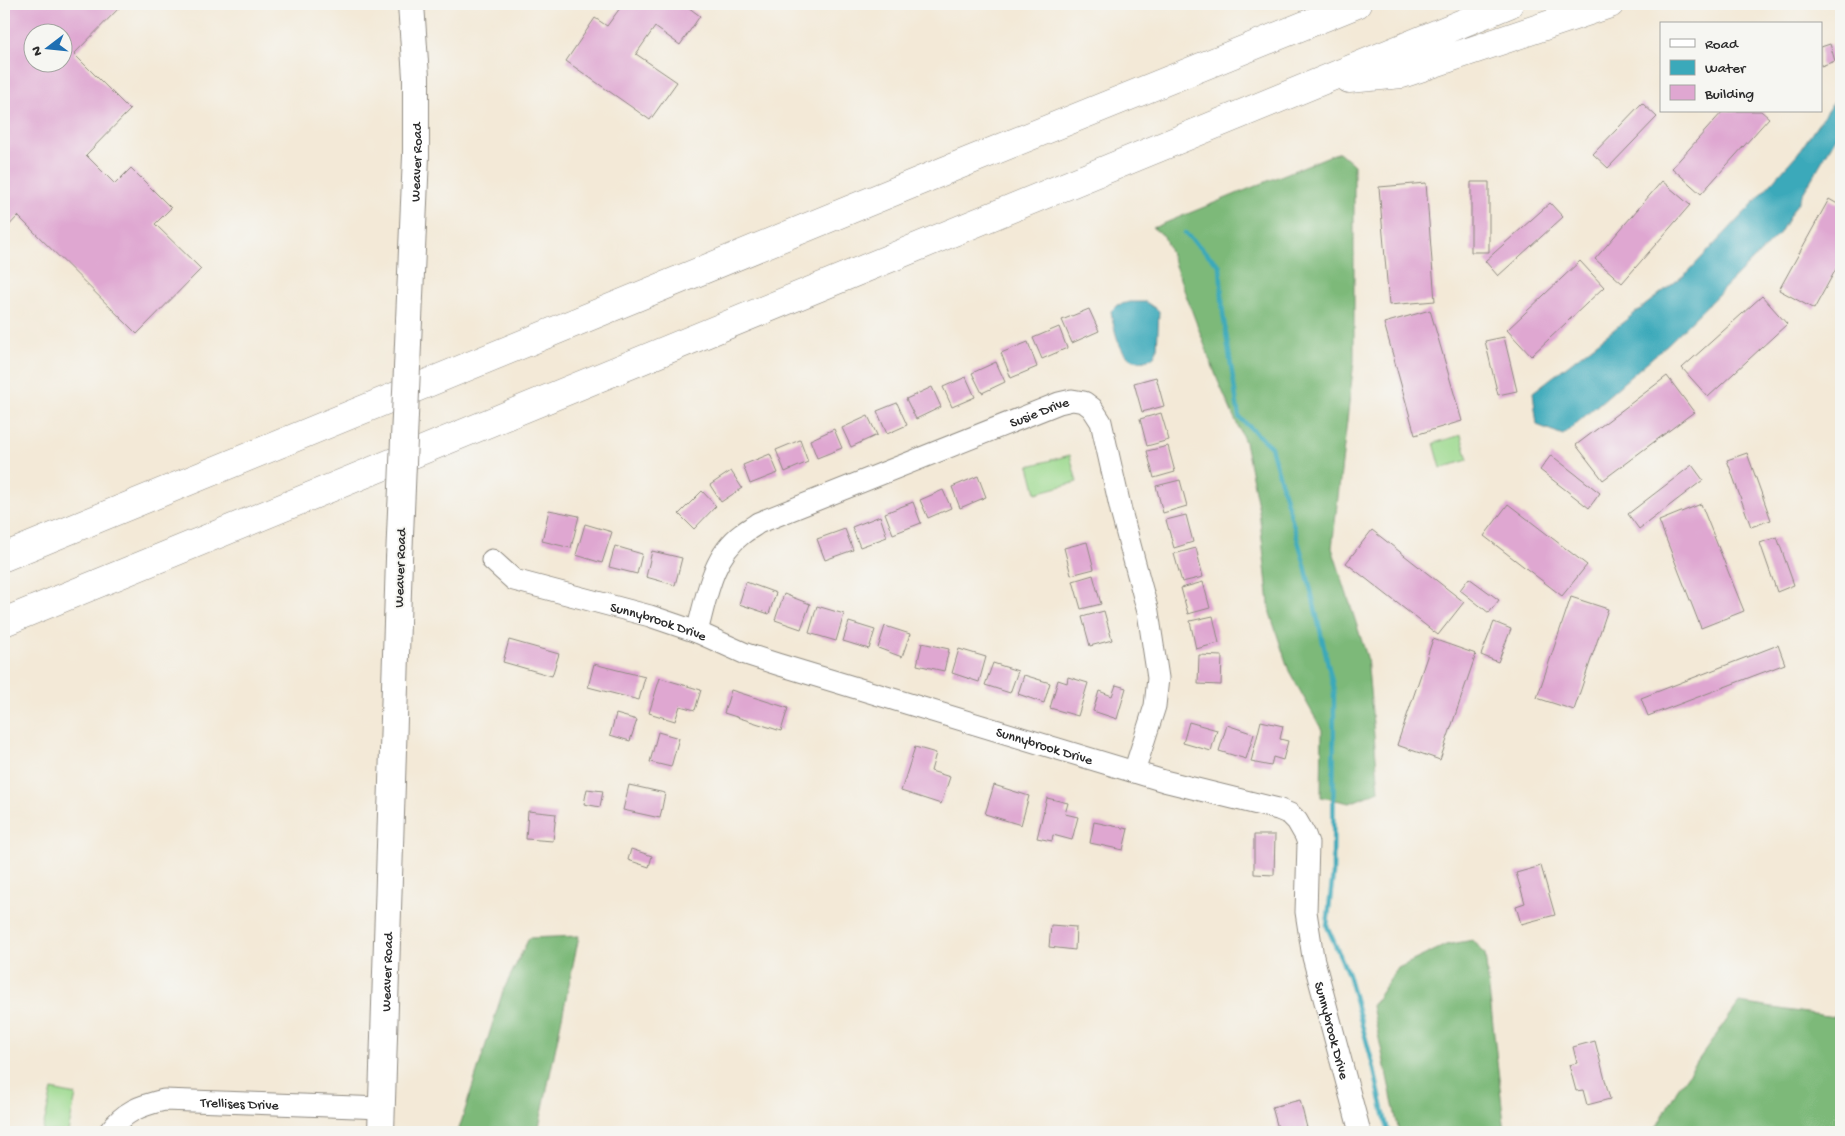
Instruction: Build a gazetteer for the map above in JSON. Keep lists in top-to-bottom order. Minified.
{"streets":{"main road":["Weaver Road"],"street":["Susie Drive","Sunnybrook Drive","Trellises Drive"]},"crossings":[["Weaver Road","Trellises Drive"],["Susie Drive","Sunnybrook Drive"]],"legend":["Road","Water","Building"],"north":"left"}
